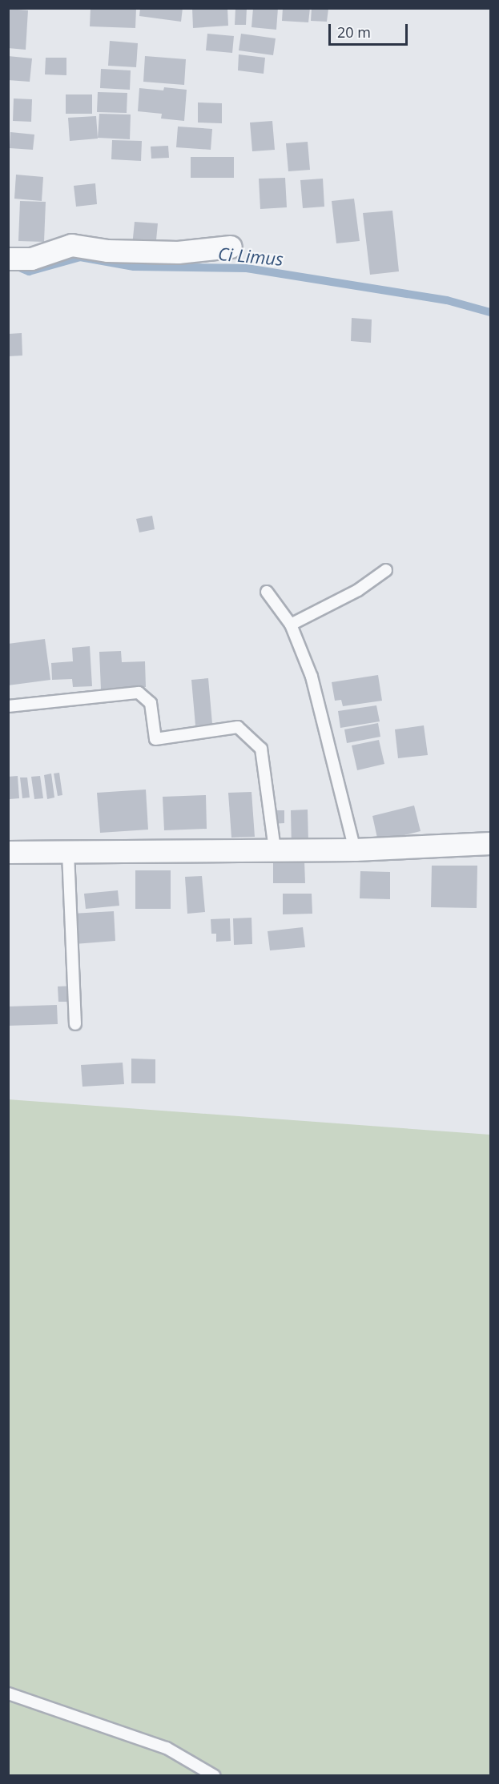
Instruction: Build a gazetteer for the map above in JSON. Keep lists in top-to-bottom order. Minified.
{"water":["Ci Limus"],"scale_bar":"20 m"}
